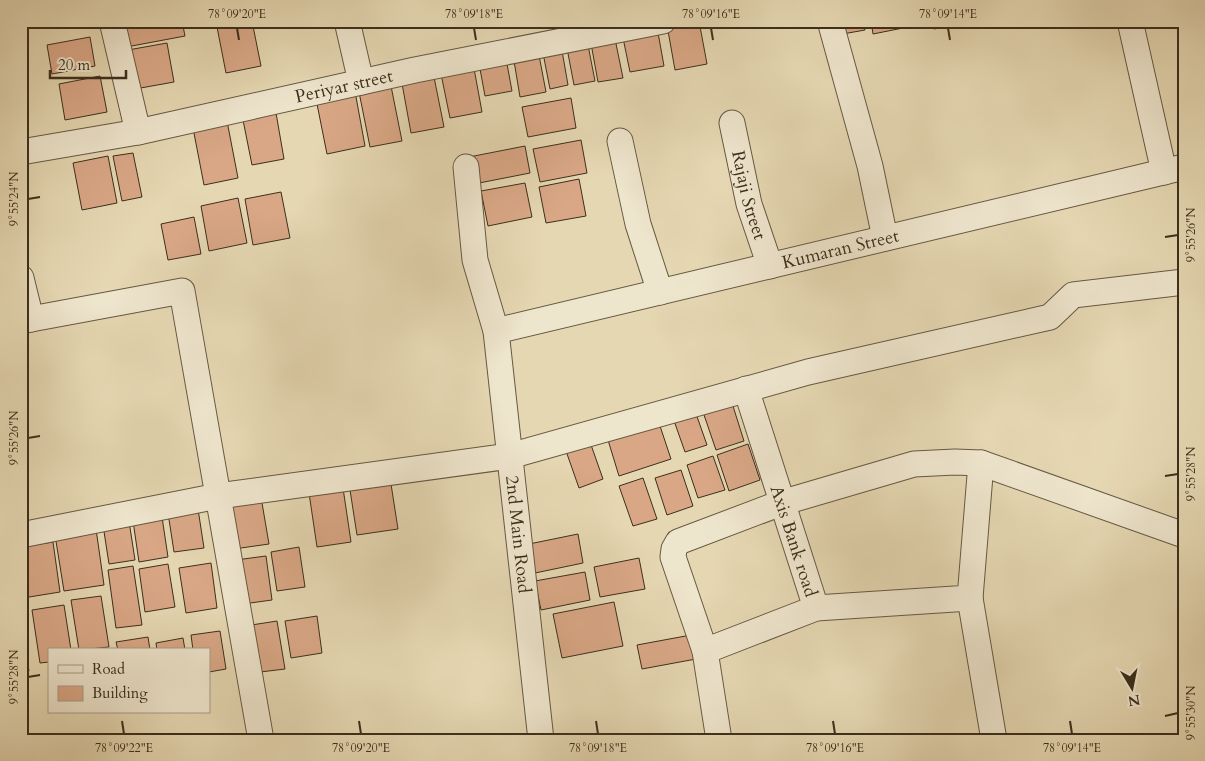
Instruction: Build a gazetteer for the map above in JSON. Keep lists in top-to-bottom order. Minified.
{"streets":{"street":["Periyar street","Rajaji Street","Kumaran Street","2nd Main Road","Axis Bank road"]},"crossings":[["Rajaji Street","Kumaran Street"],["Kumaran Street","2nd Main Road"]],"legend":["Road","Building"],"scale_bar":"20 m","north":"bottom","coordinates":["78°09'20\"E","78°09'18\"E","78°09'16\"E","78°09'14\"E","9°55'24\"N","9°55'26\"N","9°55'28\"N","9°55'30\"N","78°09'22\"E"]}
